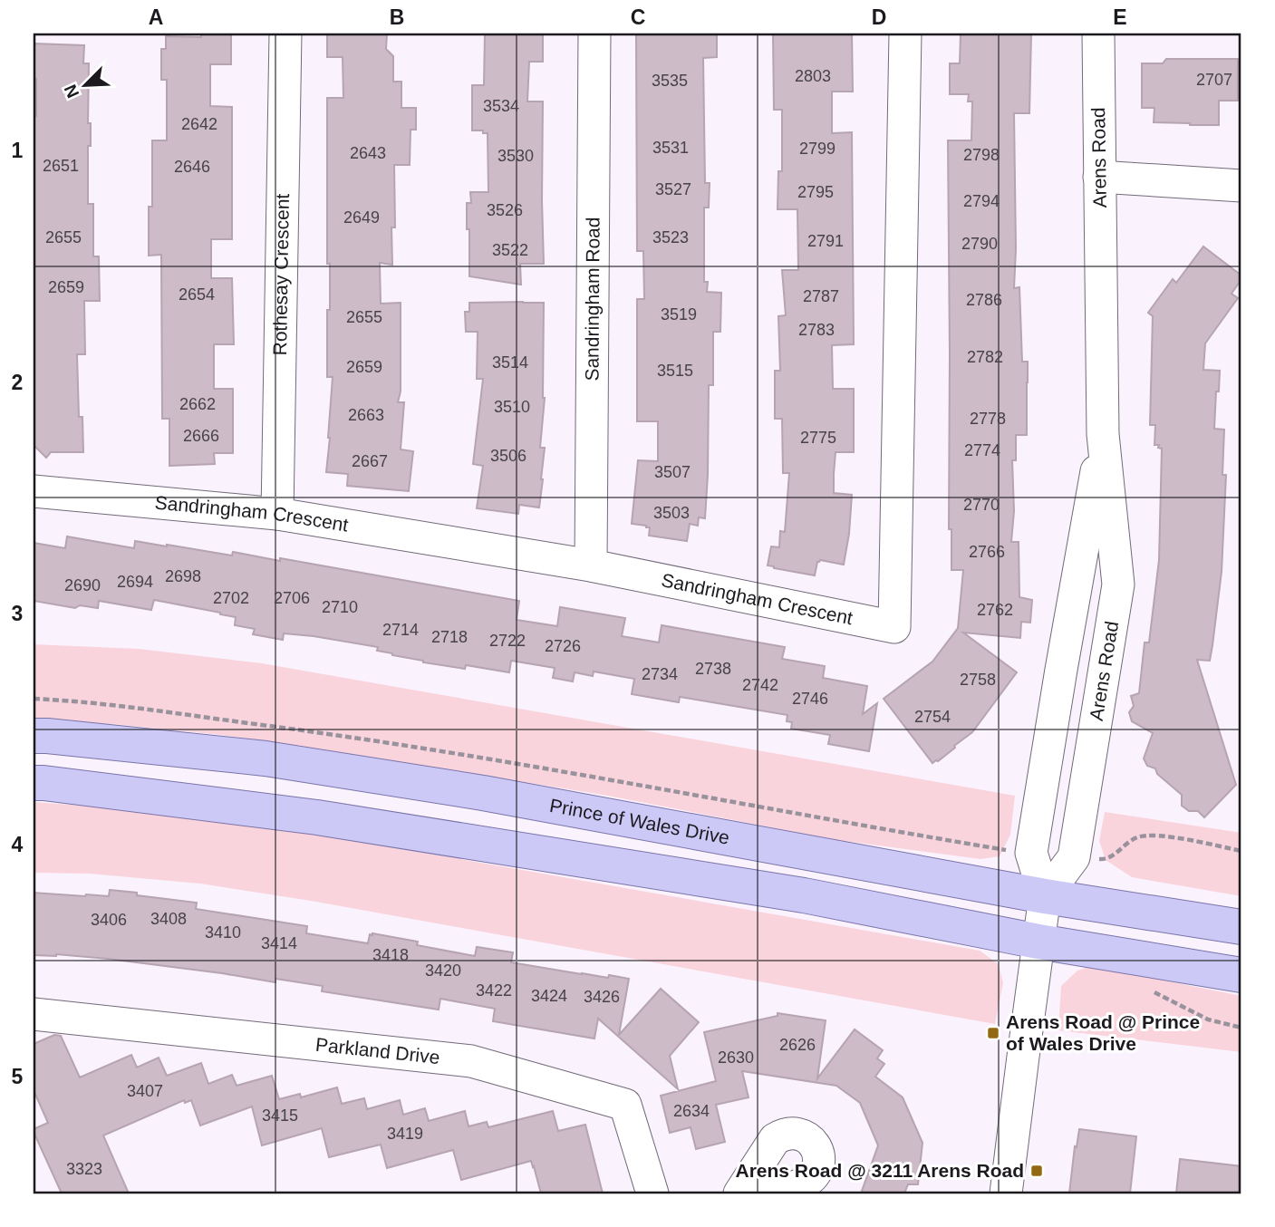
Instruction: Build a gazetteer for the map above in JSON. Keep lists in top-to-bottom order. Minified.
{"streets":{"main road":["Prince of Wales Drive"],"street":["Arens Road","Rothesay Crescent","Sandringham Road","Sandringham Crescent","Parkland Drive"]},"crossings":[["Arens Road","Prince of Wales Drive"],["Rothesay Crescent","Sandringham Crescent"],["Sandringham Road","Sandringham Crescent"]],"places":{"transit":["Arens Road @ Prince of Wales Drive","Arens Road @ 3211 Arens Road"]},"house_numbers":["2803","2707","3535","3534","2642","3531","2799","2643","2798","3530","2651","2646","3527","2795","2794","3526","2649","2655","3523","2791","2790","3522","2659","2654","2787","2786","3519","2655","2783","2782","3514","2659","3515","2662","3510","2663","2778","2666","2775","2774","3506","2667","3507","2770","3503","2766","2698","2694","2690","2702","2706","2710","2762","2714","2718","2722","2726","2738","2734","2758","2742","2746","2754","3408","3406","3410","3414","3418","3420","3422","3424","3426","2626","2630","3407","2634","3415","3419","3323"],"north":"bottom left","grid":{"columns":["A","B","C","D","E"],"rows":["1","2","3","4","5"]}}
